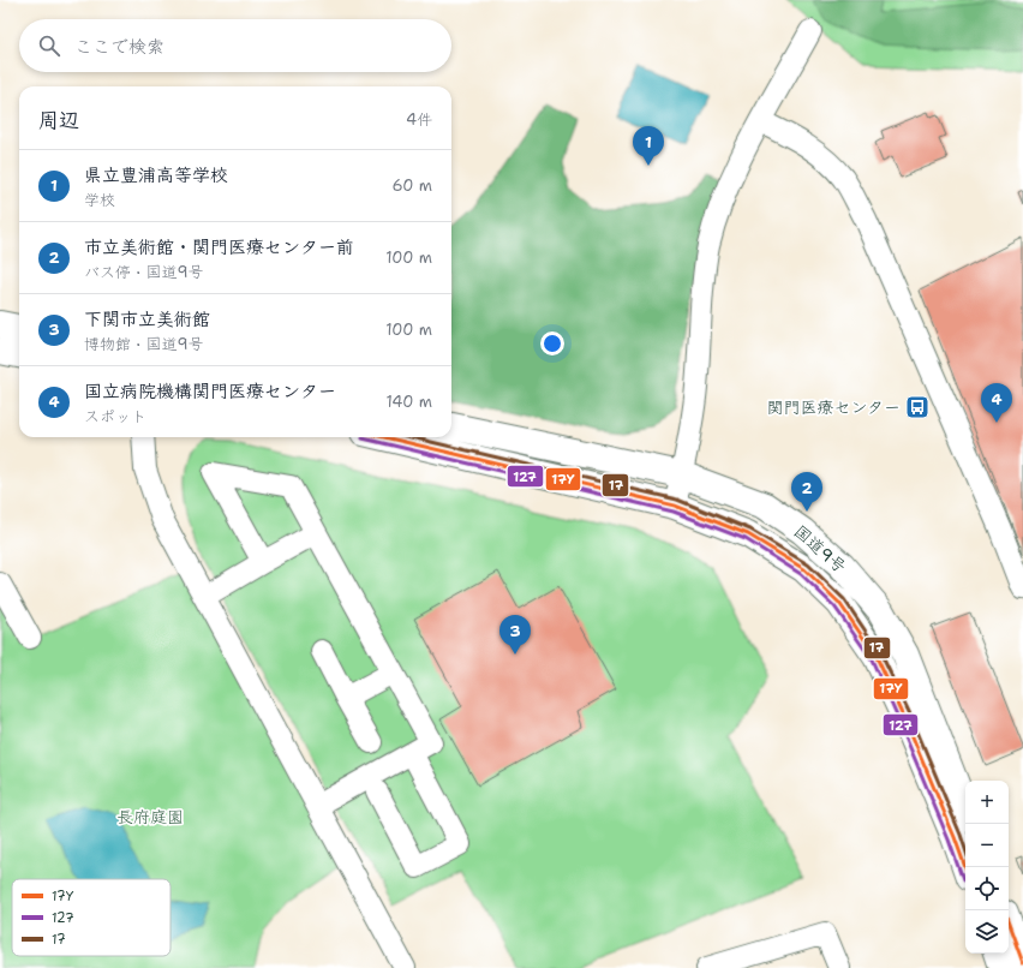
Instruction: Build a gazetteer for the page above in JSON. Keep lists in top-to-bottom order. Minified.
{"streets":{"highway":["国道9号"]},"parks":["長府庭園"],"places":{"bus stop":["関門医療センター"]},"lines":["transit line 17Y","transit line 17","transit line 127"],"legend":["17Y","127","17"],"page":{"search":"ここで検索","heading":["周辺","4件"],"pins":["1","4","2","3"],"list":[{"mark":"1","name":"県立豊浦高等学校","note":"学校","value":"60 m"},{"mark":"2","name":"市立美術館・関門医療センター前","note":"バス停 · 国道9号","value":"100 m"},{"mark":"3","name":"下関市立美術館","note":"博物館 · 国道9号","value":"100 m"},{"mark":"4","name":"国立病院機構関門医療センター","note":"スポット","value":"140 m"}],"map_buttons":["+","−"]}}
